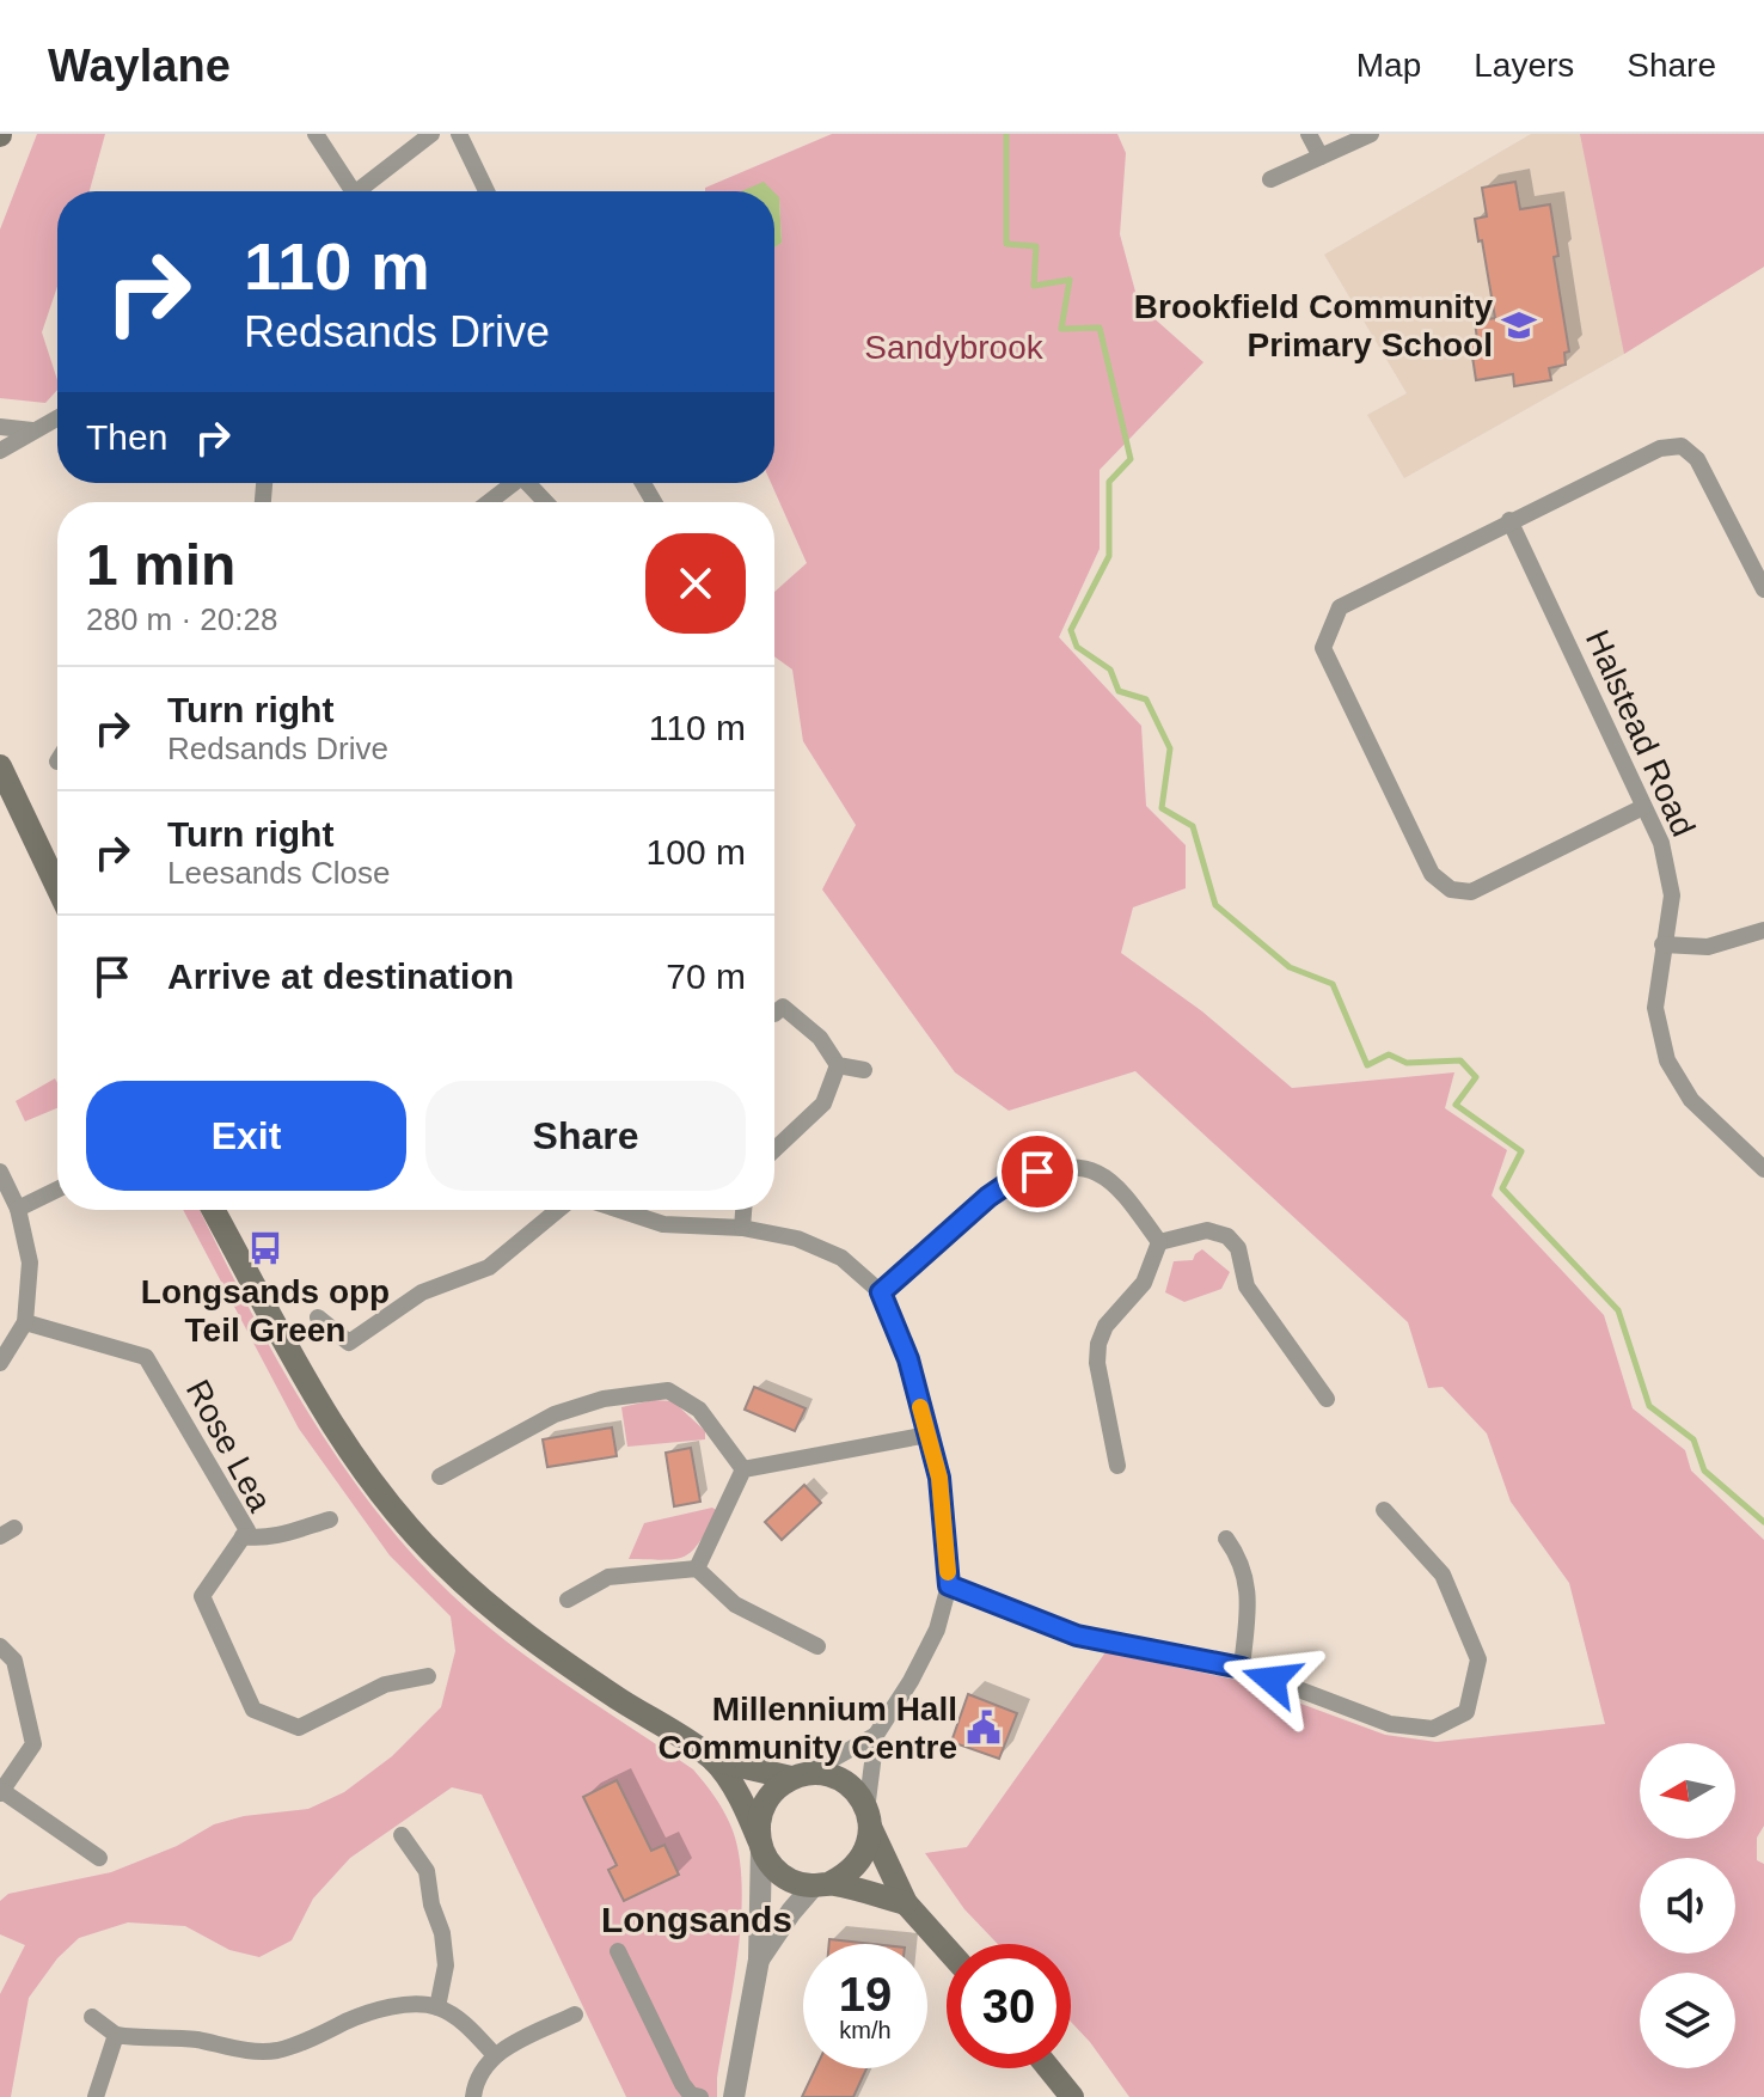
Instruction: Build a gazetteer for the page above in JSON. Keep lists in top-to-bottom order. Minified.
{"streets":{"street":["Halstead Road","Rose Lea"]},"districts":["Longsands"],"parks":["Sandybrook"],"places":{"school or university":["Brookfield Community Primary School"],"bus stop":["Longsands opp Teil Green"],"public building":["Millennium Hall Community Centre"]},"north":"left","page":{"header":"Waylane","nav":["Map","Layers","Share"],"turn":["110 m","Redsands Drive"],"then":"Then","heading":["1 min","280 m · 20:28"],"list":[{"name":"Turn right","note":"Redsands Drive","value":"110 m"},{"name":"Turn right","note":"Leesands Close","value":"100 m"},{"name":"Arrive at destination","value":"70 m"}],"buttons":["Exit","Share"],"speed":"19 km/h","limit":"30"}}
